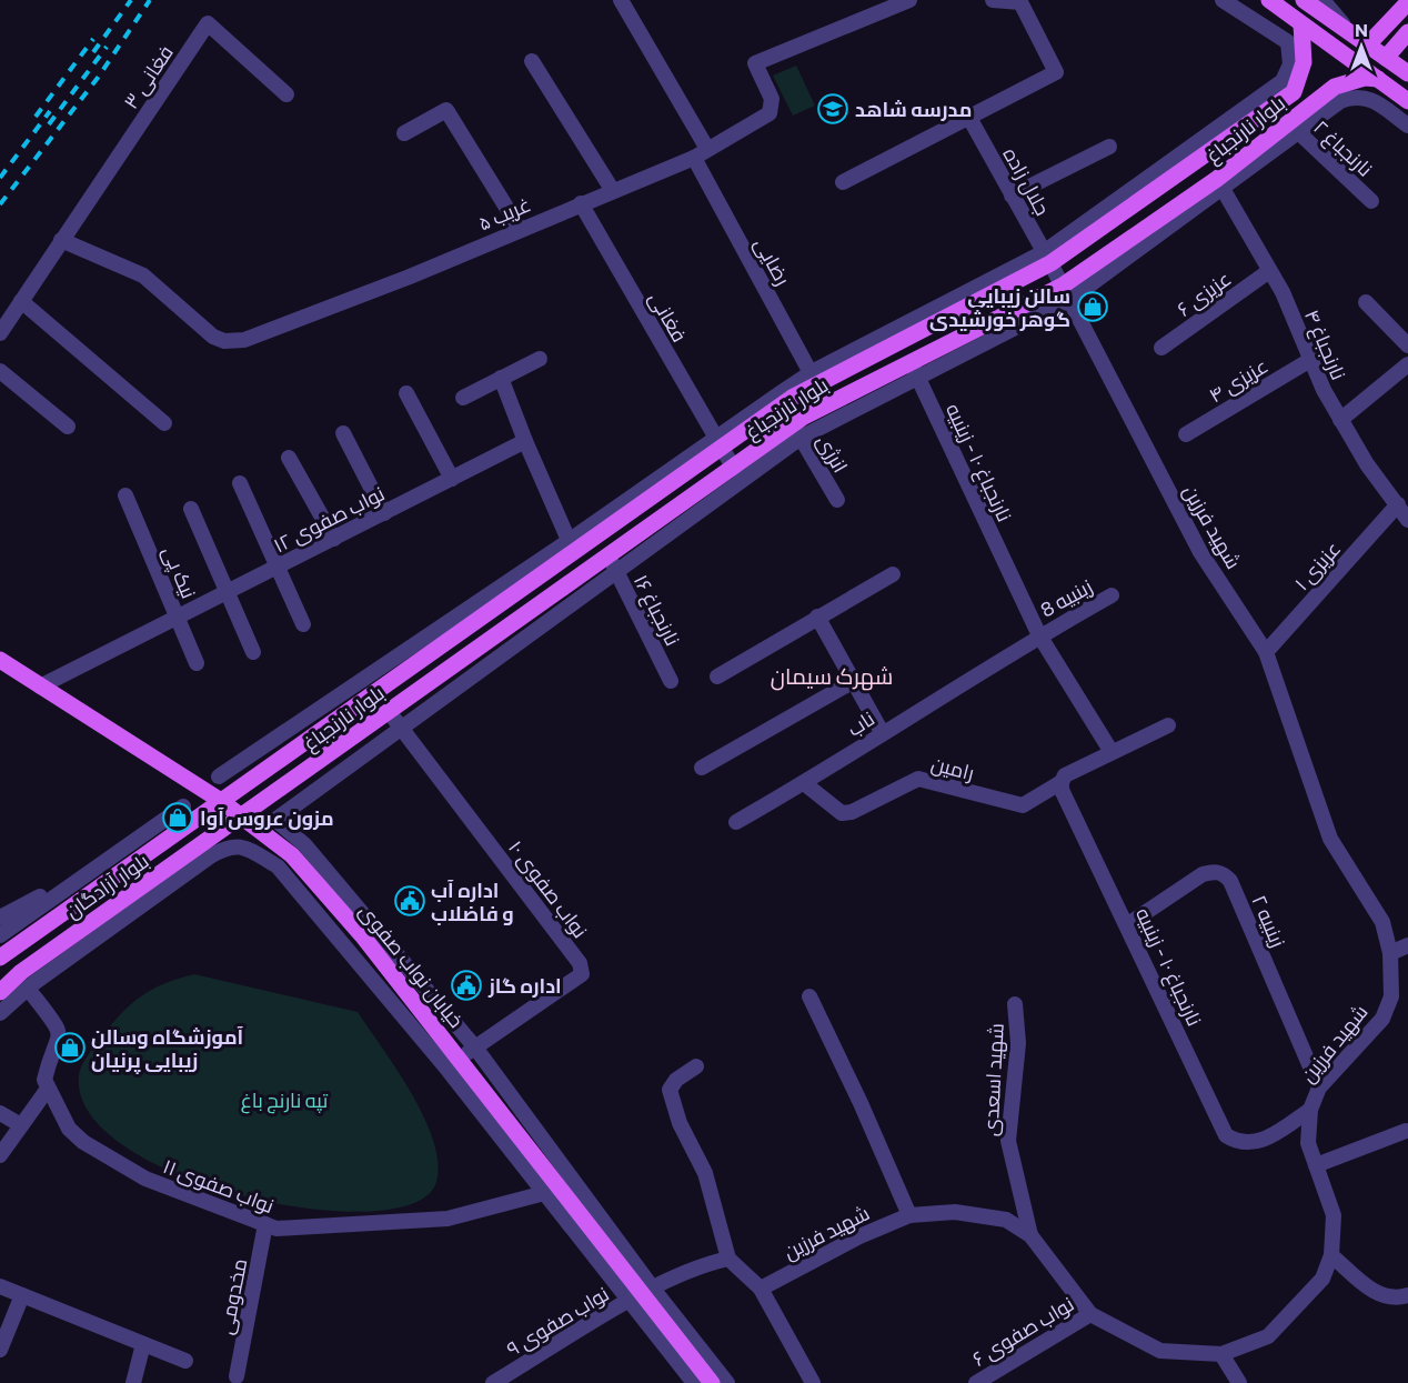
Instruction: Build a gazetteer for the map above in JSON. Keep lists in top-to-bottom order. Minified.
{"streets":{"main road":["بلوار نارنجباغ","بلوار آزادگان","خیابان نواب صفوی"],"street":["فغانی ۳","نارنجباغ ۲","جلال زاده","غریب ۵","رضایی","عزیزی ۶","فغانی","نارنجباغ ۴","عزیزی ۴","انرژی","نارنجباغ ۱۰ - زینبیه","نواب صفوی ۱۲","شهید فرزین","عزیزی ۱","نیک پی","زینبیه 8","نارنجباغ ۱۶","ناب","رامین","نواب صفوی ۱۰","زینبیه ۲","شهید اسعدی","نواب صفوی ۱۱","مخدومی","نواب صفوی ۹","نواب صفوی ۶"]},"crossings":[["فغانی ۳","غریب ۵"],["بلوار نارنجباغ","نارنجباغ ۲"],["بلوار نارنجباغ","جلال زاده"],["بلوار نارنجباغ","رضایی"],["بلوار نارنجباغ","فغانی"],["بلوار نارنجباغ","نارنجباغ ۴"],["بلوار نارنجباغ","انرژی"],["بلوار نارنجباغ","نارنجباغ ۱۰ - زینبیه"],["بلوار نارنجباغ","شهید فرزین"],["بلوار نارنجباغ","نارنجباغ ۱۶"],["بلوار نارنجباغ","بلوار آزادگان"],["بلوار نارنجباغ","نواب صفوی ۱۰"],["بلوار نارنجباغ","خیابان نواب صفوی"],["جلال زاده","شهید فرزین"],["غریب ۵","رضایی"],["غریب ۵","فغانی"],["عزیزی ۶","نارنجباغ ۴"],["نارنجباغ ۴","عزیزی ۴"],["نارنجباغ ۴","عزیزی ۱"],["نارنجباغ ۱۰ - زینبیه","شهید فرزین"],["نارنجباغ ۱۰ - زینبیه","زینبیه 8"],["نارنجباغ ۱۰ - زینبیه","ناب"],["نارنجباغ ۱۰ - زینبیه","رامین"],["نارنجباغ ۱۰ - زینبیه","زینبیه ۲"],["نواب صفوی ۱۲","نیک پی"],["نواب صفوی ۱۲","خیابان نواب صفوی"],["شهید فرزین","عزیزی ۱"],["شهید فرزین","زینبیه ۲"],["شهید فرزین","شهید اسعدی"],["شهید فرزین","نواب صفوی ۶"],["زینبیه 8","ناب"],["ناب","رامین"],["بلوار آزادگان","خیابان نواب صفوی"],["نواب صفوی ۱۰","خیابان نواب صفوی"],["خیابان نواب صفوی","نواب صفوی ۱۱"],["خیابان نواب صفوی","نواب صفوی ۹"],["نواب صفوی ۱۱","مخدومی"]],"districts":["شهرک سیمان"],"parks":["تپه نارنج باغ"],"places":{"school or university":["مدرسه شاهد"],"shop":["سالن زیبایی گوهر خورشیدی","مزون عروس آوا","آموزشگاه وسالن زیبایی پرنیان"],"public building":["اداره آب و فاضلاب","اداره گاز"]},"north":"top"}
